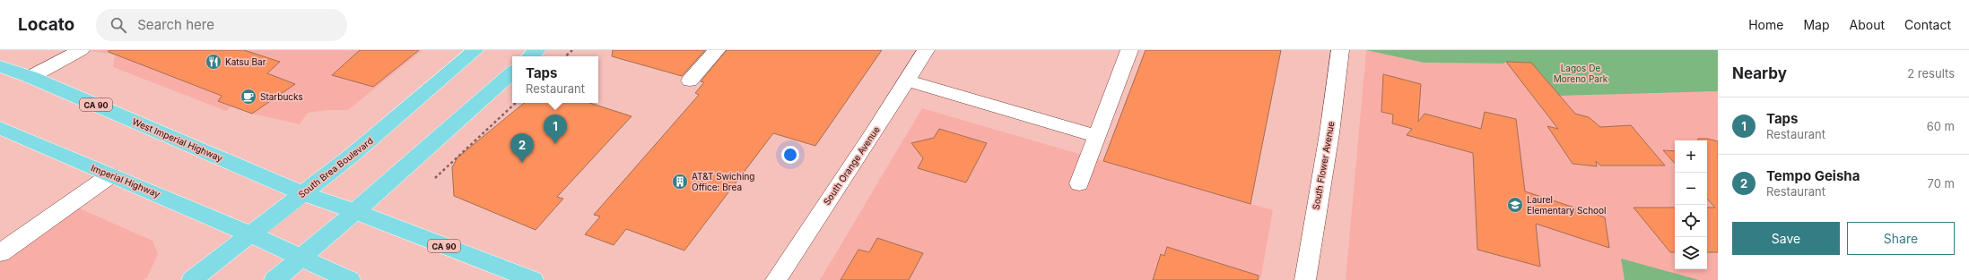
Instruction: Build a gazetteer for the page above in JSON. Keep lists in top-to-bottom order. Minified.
{"streets":{"main road":["CA 90","West Imperial Highway","South Brea Boulevard","Imperial Highway"],"street":["South Orange Avenue","South Flower Avenue"]},"crossings":[["CA 90","West Imperial Highway"],["West Imperial Highway","South Brea Boulevard"],["South Brea Boulevard","Imperial Highway"]],"parks":["Lagos De Moreno Park"],"places":{"restaurant":["Katsu Bar"],"cafe":["Starbucks"],"building":["AT&T Swiching Office: Brea"],"school or university":["Laurel Elementary School"]},"page":{"header":"Locato","search":"Search here","nav":["Home","Map","About","Contact"],"heading":["Nearby","2 results"],"popup":["Taps","Restaurant"],"list":[{"mark":"1","name":"Taps","note":"Restaurant","value":"60 m"},{"mark":"2","name":"Tempo Geisha","note":"Restaurant","value":"70 m"}],"pins":["1","2"],"map_buttons":["+","−"],"buttons":["Save","Share"]}}
